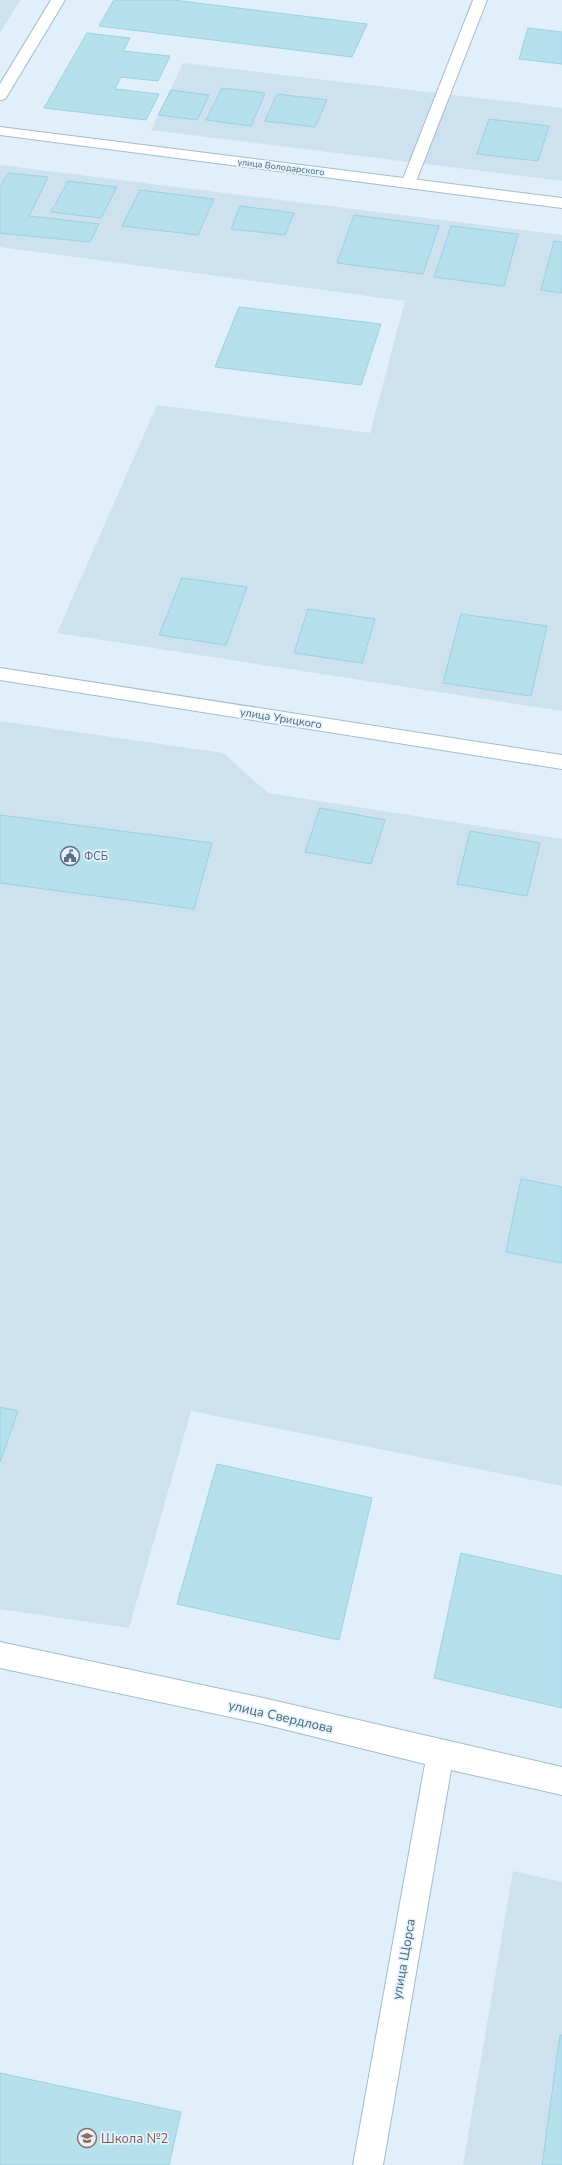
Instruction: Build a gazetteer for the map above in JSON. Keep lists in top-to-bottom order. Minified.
{"streets":{"street":["улица Володарского","улица Урицкого","улица Свердлова","улица Щорса"]},"crossings":[["улица Свердлова","улица Щорса"]],"places":{"public building":["ФСБ"],"school or university":["Школа №2"]}}
